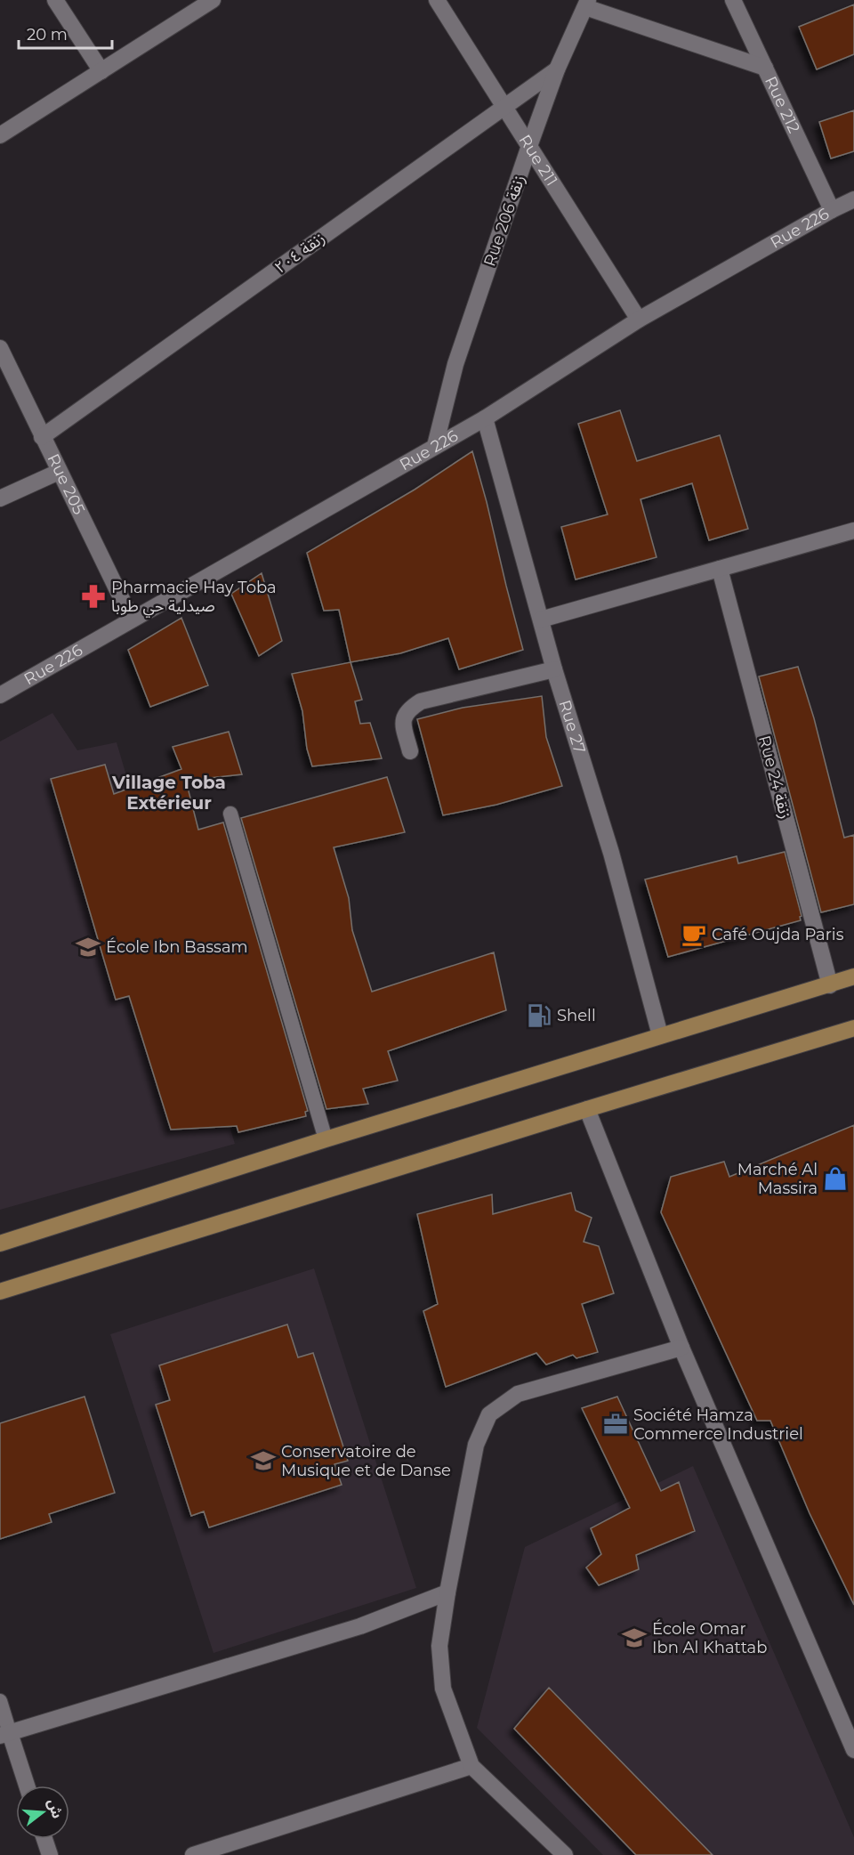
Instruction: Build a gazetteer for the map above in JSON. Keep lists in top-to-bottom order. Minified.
{"streets":{"street":["Rue 212","Rue 211","Rue 206 زنقة","Rue 226","زنقة ٢٠٤","Rue 205","Rue 27","Rue 24 زنقة"]},"crossings":[["Rue 212","Rue 226"],["Rue 211","Rue 206 زنقة"],["Rue 211","Rue 226"],["Rue 211","زنقة ٢٠٤"],["Rue 206 زنقة","Rue 226"],["Rue 206 زنقة","زنقة ٢٠٤"],["Rue 226","Rue 205"],["Rue 226","Rue 27"],["زنقة ٢٠٤","Rue 205"]],"districts":["Village Toba Extérieur"],"places":{"pharmacy":["Pharmacie Hay Toba صيدلية حي طوبا"],"cafe":["Café Oujda Paris"],"school or university":["École Ibn Bassam","Conservatoire de Musique et de Danse","École Omar Ibn Al Khattab"],"fuel station":["Shell"],"shop":["Marché Al Massira"],"office":["Société Hamza Commerce Industriel"]},"scale_bar":"20 m","north":"right"}
